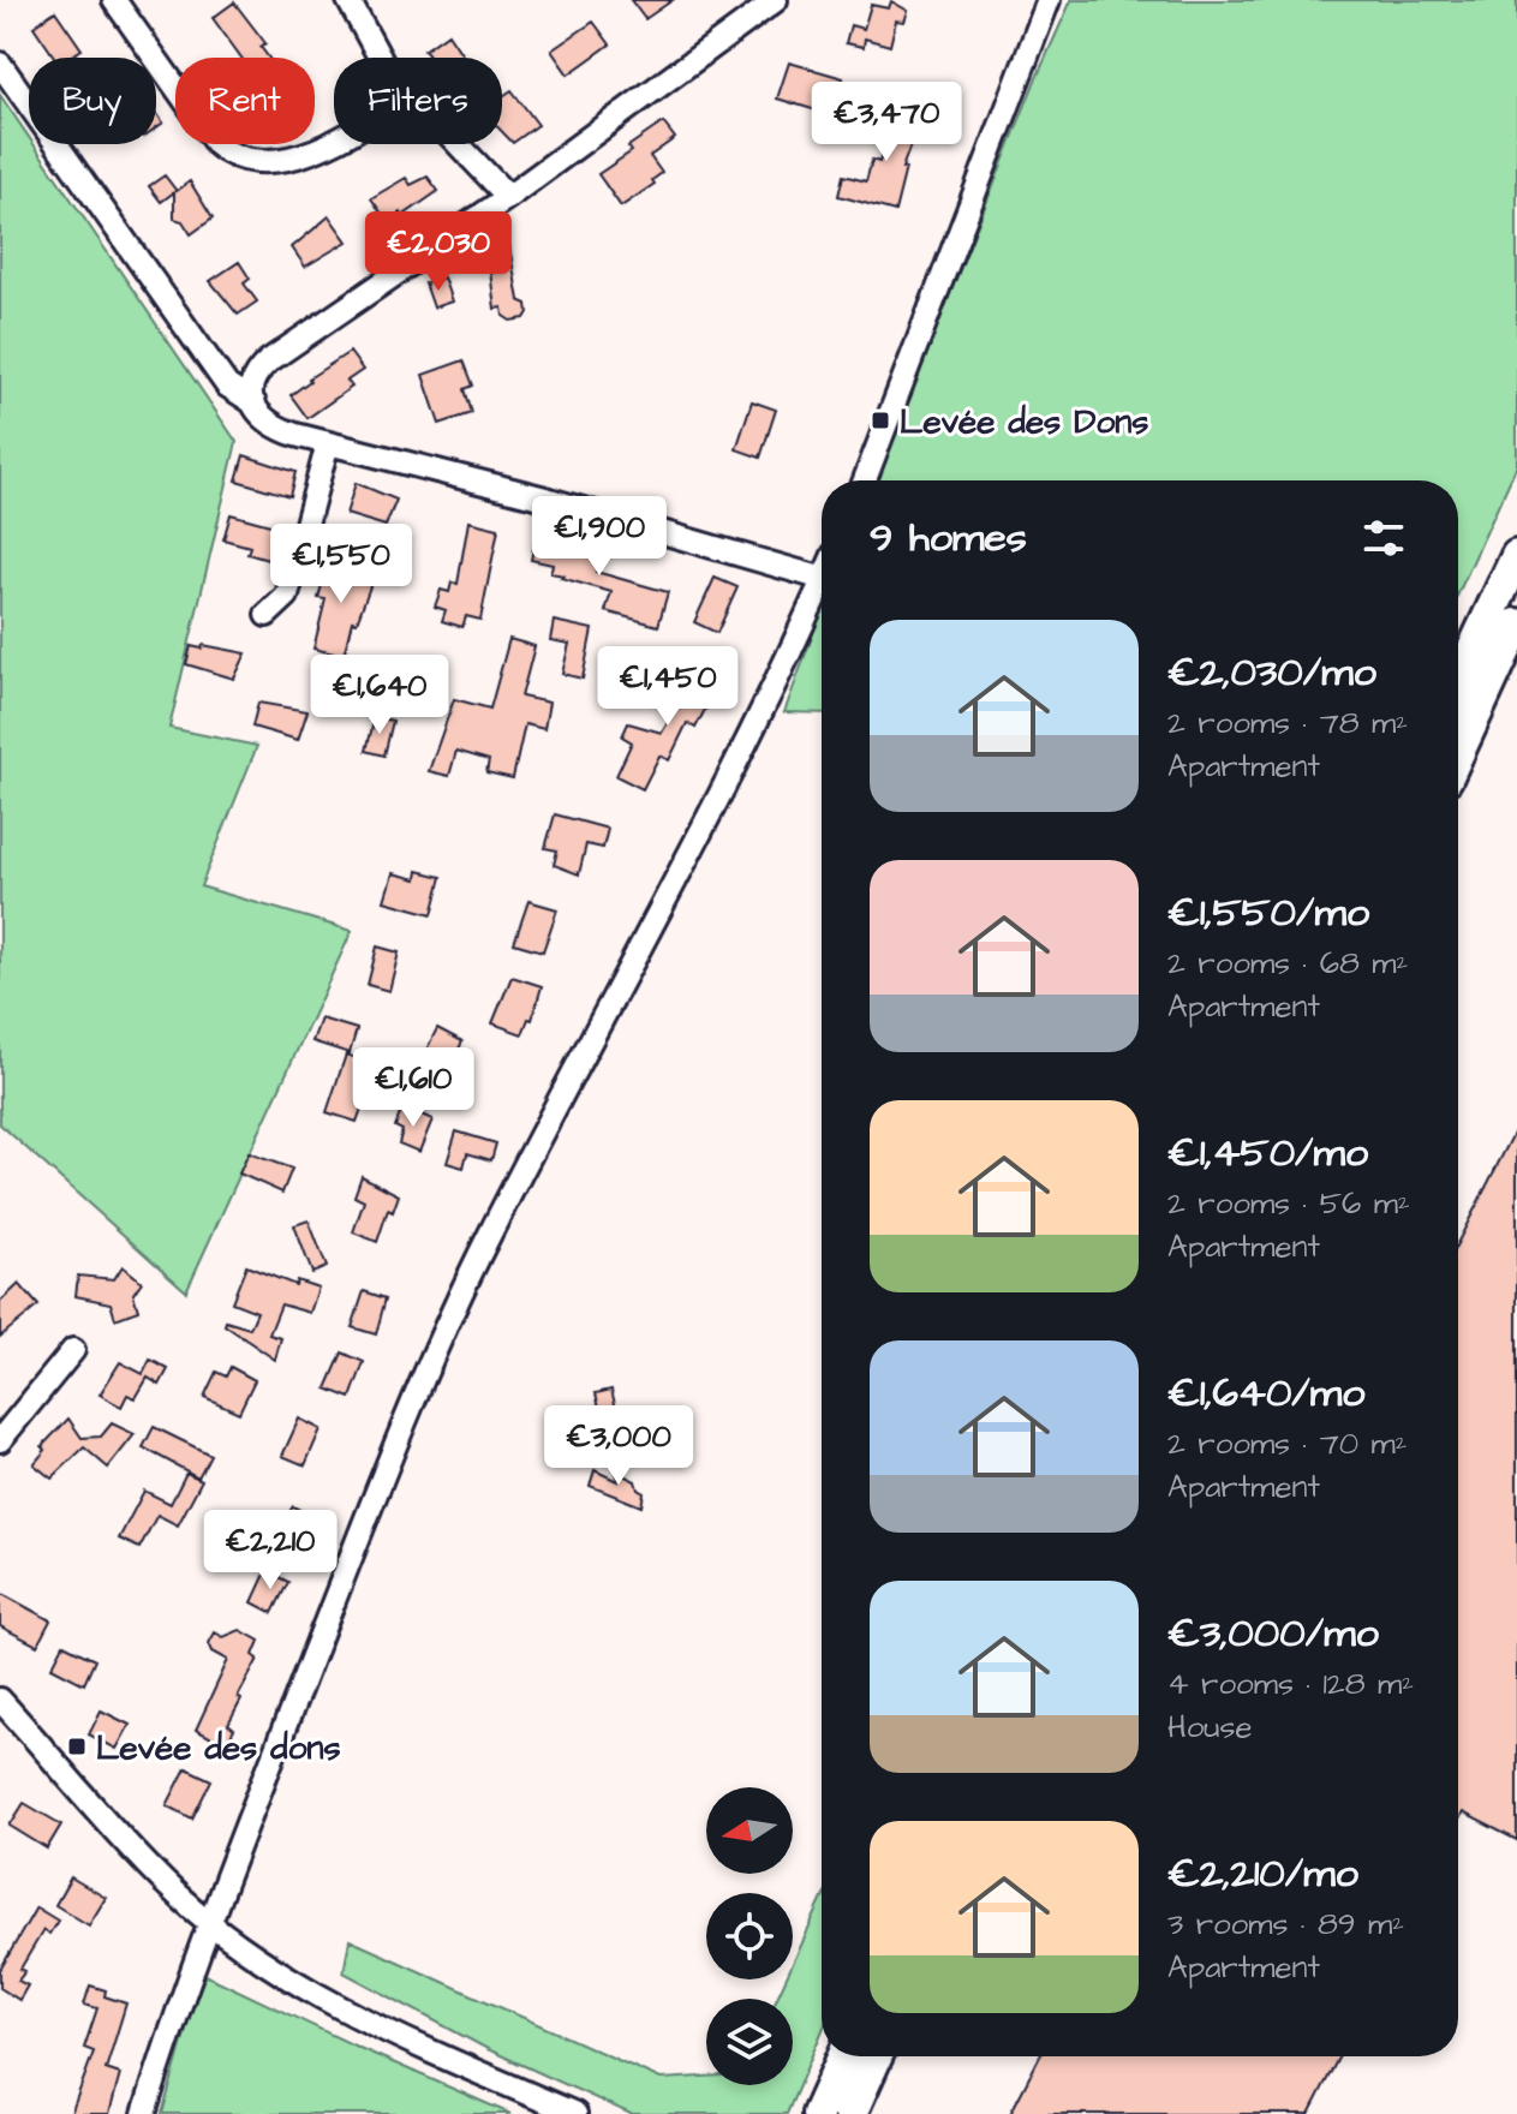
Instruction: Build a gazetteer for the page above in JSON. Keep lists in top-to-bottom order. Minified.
{"places":{"transit":["Levée des Dons","Levée des dons"]},"north":"left","page":{"chip":["Buy","Rent","Filters"],"price":["€3,470","€2,030","€1,900","€1,550","€1,450","€1,640","€1,610","€3,000","€2,210"],"heading":"9 homes","list":[{"name":"€2,030/mo","note":"2 rooms · 78 m² · Apartment"},{"name":"€1,550/mo","note":"2 rooms · 68 m² · Apartment"},{"name":"€1,450/mo","note":"2 rooms · 56 m² · Apartment"},{"name":"€1,640/mo","note":"2 rooms · 70 m² · Apartment"},{"name":"€3,000/mo","note":"4 rooms · 128 m² · House"},{"name":"€2,210/mo","note":"3 rooms · 89 m² · Apartment"}]}}
